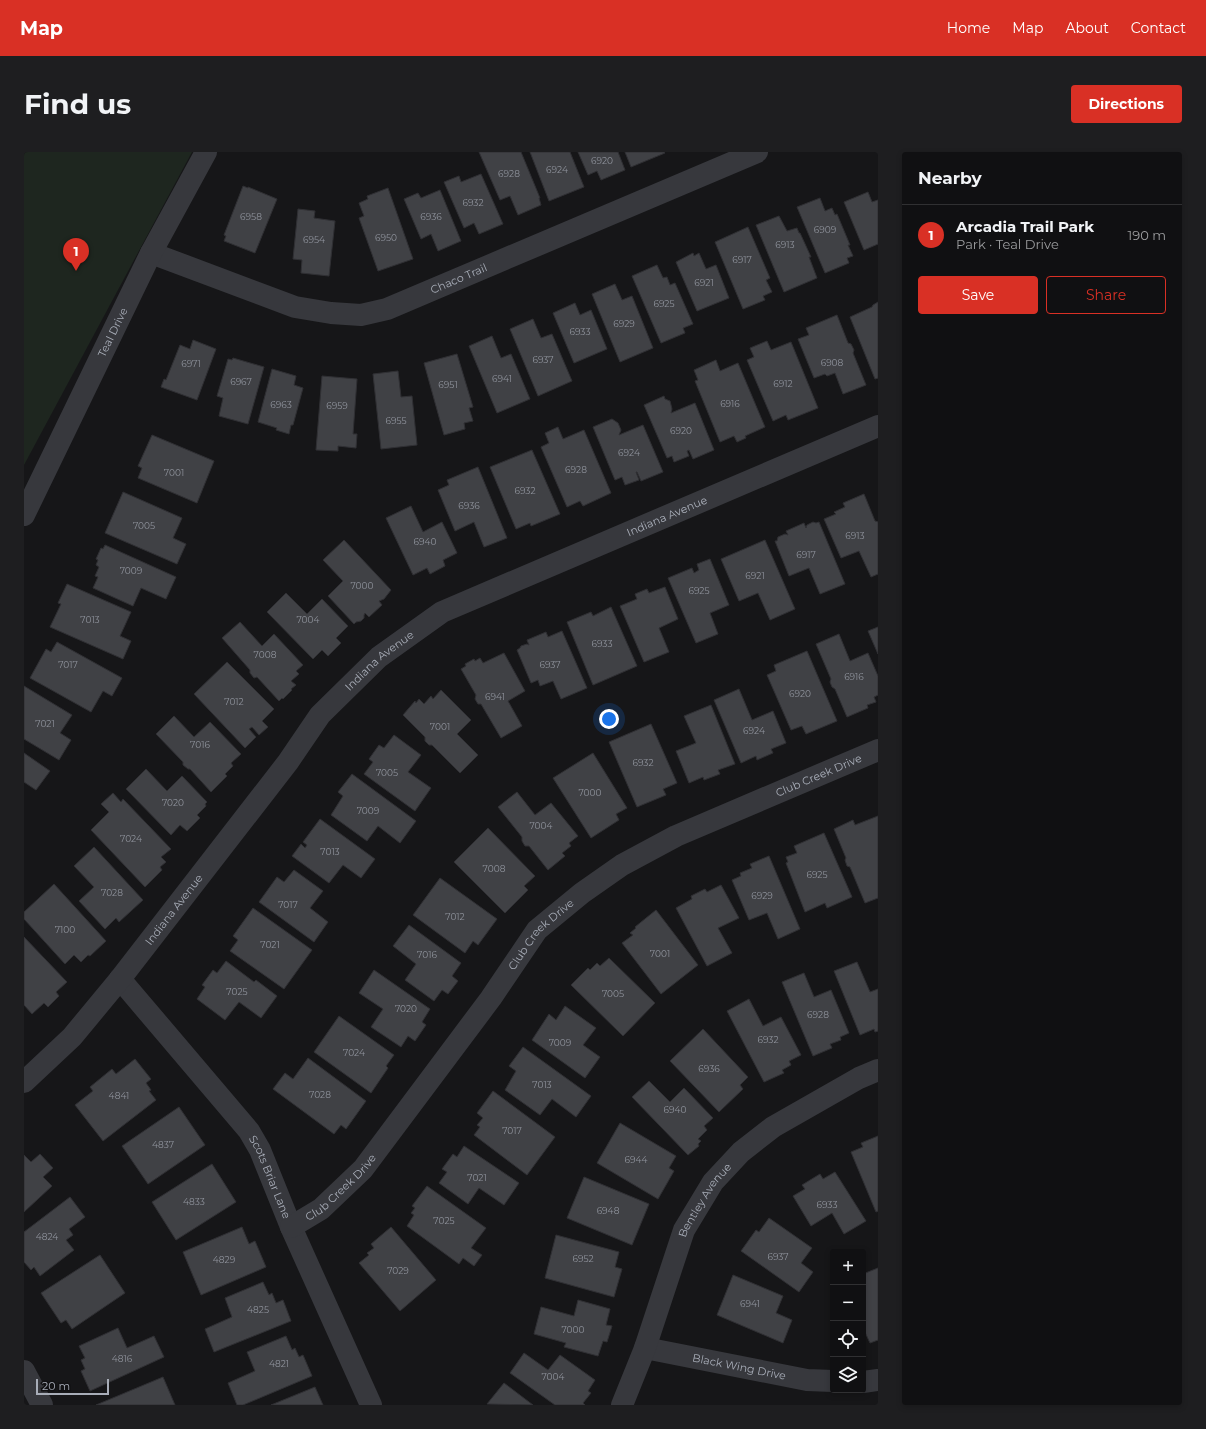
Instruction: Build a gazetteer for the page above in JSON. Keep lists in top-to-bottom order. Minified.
{"streets":{"street":["Chaco Trail","Teal Drive","Indiana Avenue","Club Creek Drive","Scots Briar Lane","Bentley Avenue","Black Wing Drive"]},"crossings":[["Chaco Trail","Teal Drive"],["Indiana Avenue","Scots Briar Lane"],["Club Creek Drive","Scots Briar Lane"],["Bentley Avenue","Black Wing Drive"]],"house_numbers":["6920","6924","6928","6932","6958","6936","6909","6950","6954","6913","6917","6921","6925","6929","6933","6937","6908","6971","6941","6967","6912","6951","6916","6963","6959","6955","6920","6924","6928","7001","6932","6936","7005","6913","6940","6917","7009","6921","7000","6925","7013","7004","6933","7008","7017","6937","6916","6920","6941","7012","7021","7001","6924","7016","6932","7005","7000","7020","7009","7004","7024","7013","7008","6925","7028","6929","7017","7012","7100","7021","7001","7016","7025","7005","7020","6928","6932","7009","7024","6936","7013","7028","4841","6940","7017","4837","6944","7021","4833","6933","6948","7025","4824","6937","6952","4829","7029","6941","4825","7000","4816","4821","7004"],"scale_bar":"20 m","page":{"header":"Map","nav":["Home","Map","About","Contact"],"buttons":["Directions",["Save","Share"]],"title":"Find us","heading":"Nearby","list":[{"mark":"1","name":"Arcadia Trail Park","note":"Park · Teal Drive","value":"190 m"}],"pins":"1","map_buttons":["+","−"],"scale":"20 m"}}
